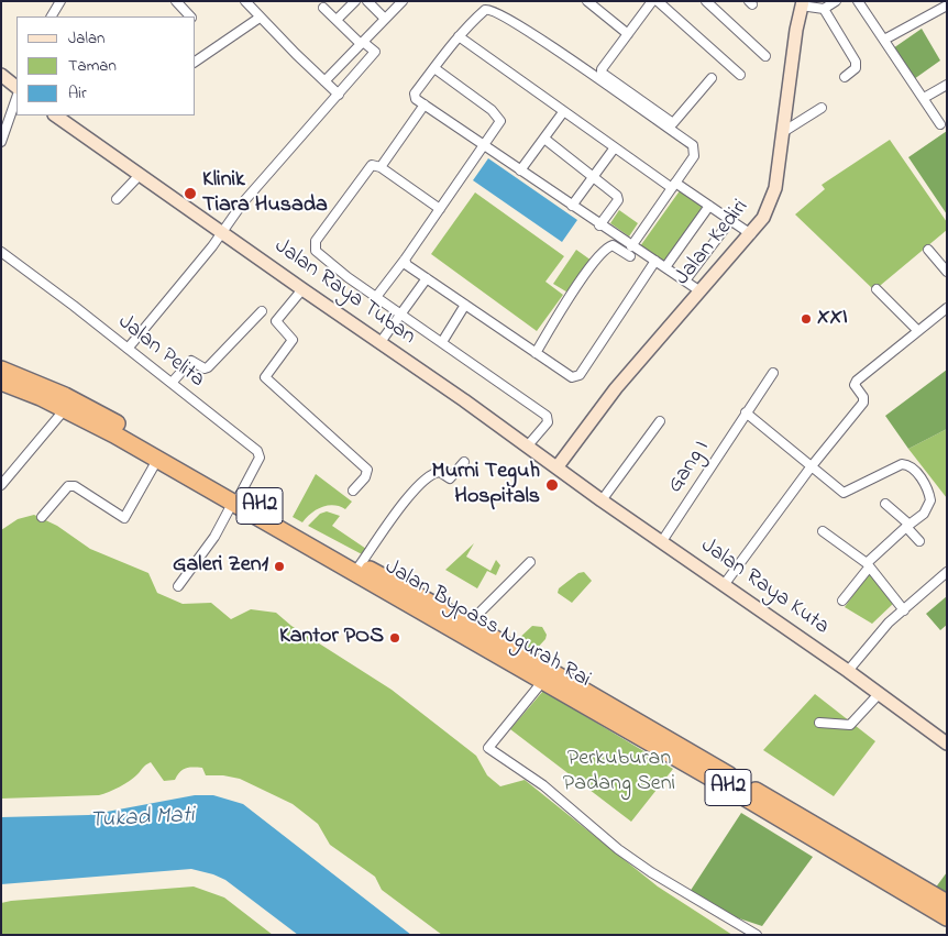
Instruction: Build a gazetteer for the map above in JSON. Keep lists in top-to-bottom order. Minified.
{"streets":{"highway":["AH2","Jalan Bypass Ngurah Rai"],"main road":["Jalan Kediri","Jalan Raya Tuban","Jalan Raya Kuta"],"street":["Jalan Pelita","Gang I"]},"crossings":[["Jalan Kediri","Jalan Raya Tuban"],["Jalan Kediri","Jalan Raya Kuta"],["Jalan Raya Tuban","Jalan Raya Kuta"],["Jalan Pelita","Jalan Bypass Ngurah Rai"],["Gang I","Jalan Raya Kuta"]],"water":["Tukad Mati"],"parks":["Perkuburan Padang Seni"],"places":["Klinik Tiara Husada","XXI","Murni Teguh Hospitals","Galeri Zen1","Kantor POS"],"legend":["Jalan","Taman","Air"]}
